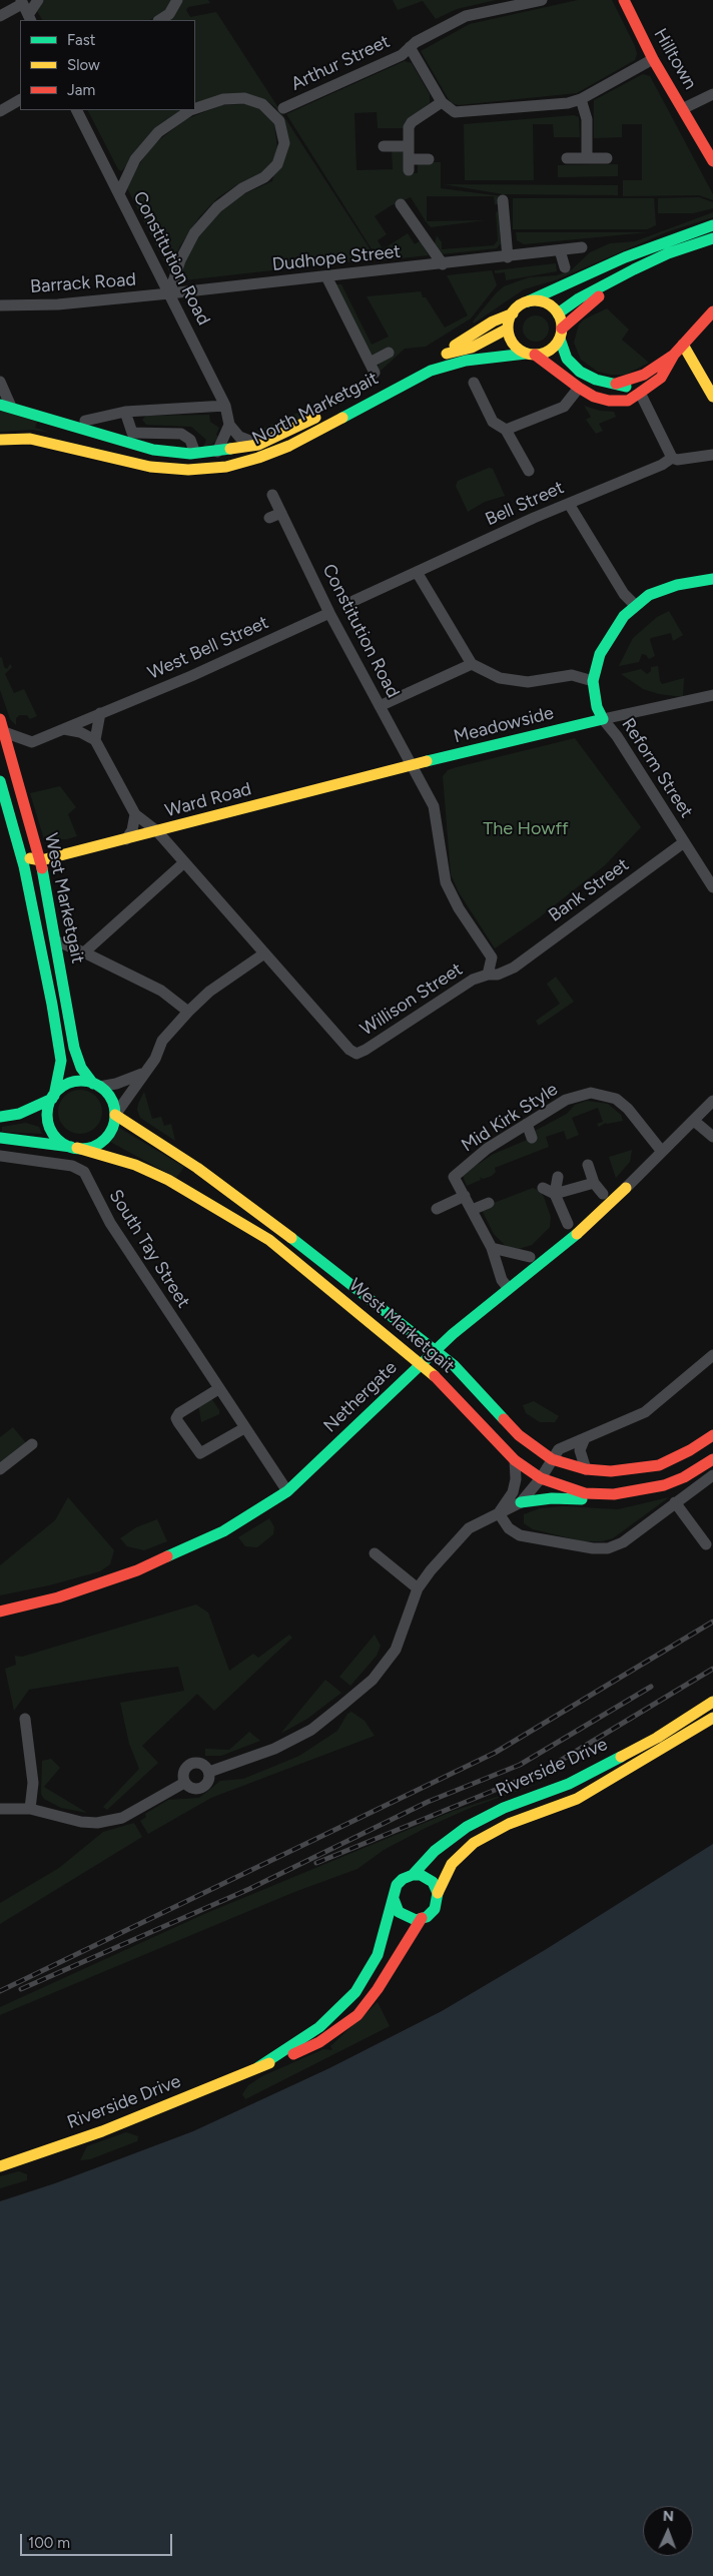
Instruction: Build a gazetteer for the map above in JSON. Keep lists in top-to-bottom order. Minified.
{"streets":{"main road":["Hilltown","North Marketgait","Meadowside","Ward Road","West Marketgait","Nethergate","Riverside Drive"],"street":["Arthur Street","Constitution Road","Dudhope Street","Barrack Road","Bell Street","West Bell Street","Reform Street","Bank Street","Willison Street","Mid Kirk Style","South Tay Street"]},"crossings":[["Constitution Road","Dudhope Street"],["Constitution Road","Barrack Road"],["Constitution Road","West Bell Street"],["Constitution Road","Meadowside"],["Constitution Road","Ward Road"],["Constitution Road","Willison Street"],["Dudhope Street","Barrack Road"],["West Bell Street","West Marketgait"],["Meadowside","Reform Street"],["Meadowside","Ward Road"],["Reform Street","Bank Street"],["Ward Road","West Marketgait"],["Bank Street","Willison Street"],["West Marketgait","Nethergate"]],"parks":["The Howff"],"legend":["Fast","Slow","Jam"],"scale_bar":"100 m","north":"top"}
